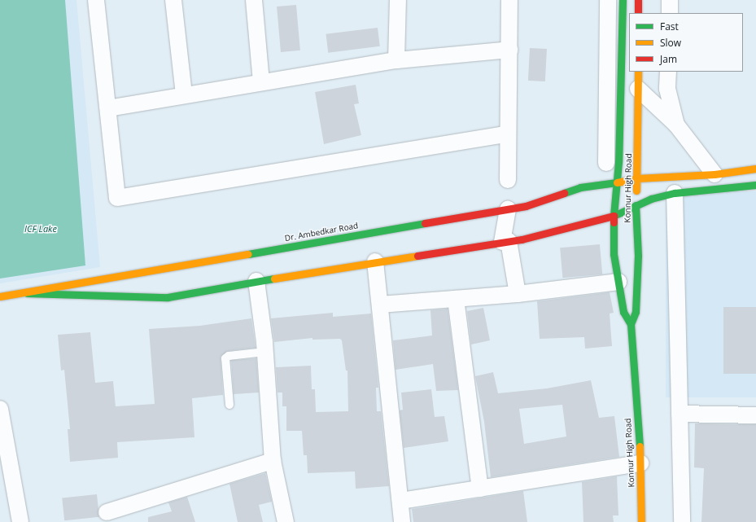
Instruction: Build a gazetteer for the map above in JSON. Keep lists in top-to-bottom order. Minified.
{"streets":{"main road":["Konnur High Road","Dr. Ambedkar Road"]},"crossings":[["Konnur High Road","Dr. Ambedkar Road"]],"water":["ICF Lake"],"legend":["Fast","Slow","Jam"]}
